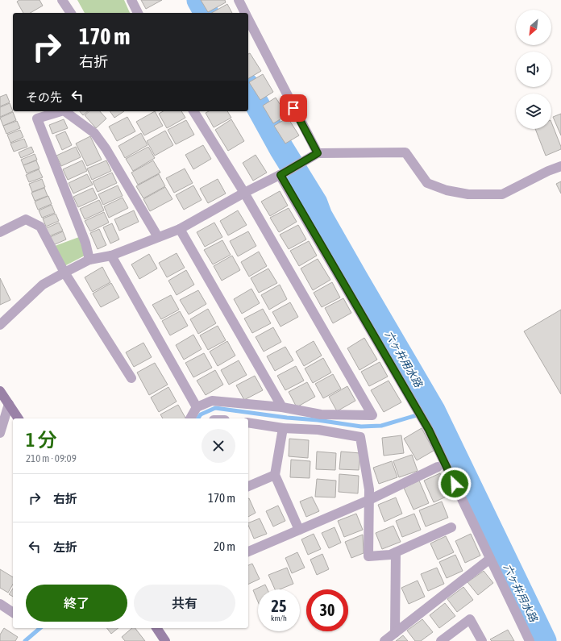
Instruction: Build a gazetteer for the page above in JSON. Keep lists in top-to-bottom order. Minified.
{"water":["六ヶ井用水路"],"north":"bottom left","page":{"turn":["170 m","右折"],"then":"その先","heading":["1 分","210 m · 09:09"],"list":[{"name":"右折","value":"170 m"},{"name":"左折","value":"20 m"}],"buttons":["終了","共有"],"speed":"25 km/h","limit":"30"}}
